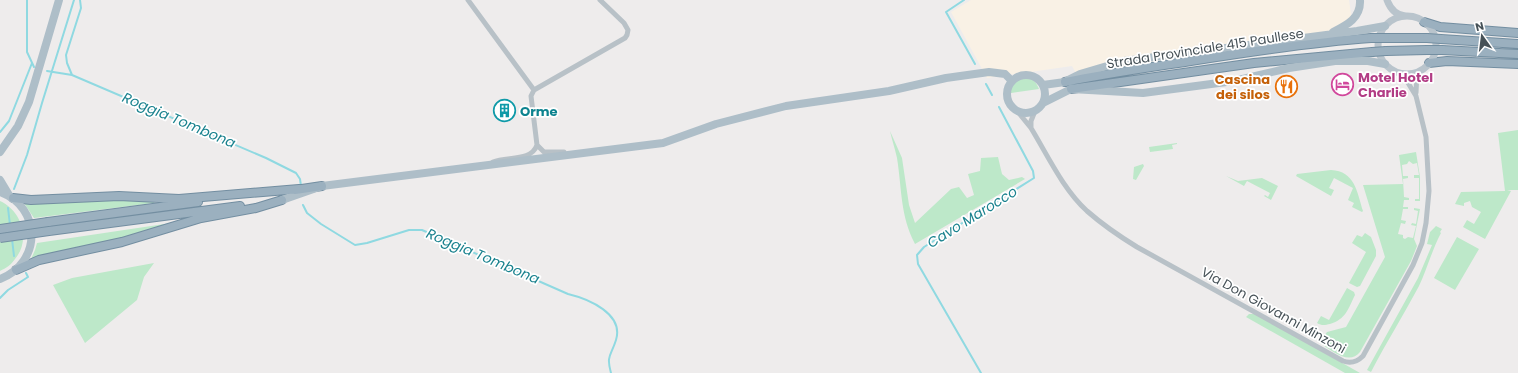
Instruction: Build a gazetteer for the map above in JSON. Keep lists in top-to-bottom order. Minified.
{"streets":{"highway":["Strada Provinciale 415 Paullese"],"street":["Via Don Giovanni Minzoni"]},"crossings":[["Strada Provinciale 415 Paullese","Via Don Giovanni Minzoni"]],"water":["Roggia Tombona","Cavo Marocco"],"places":{"hotel":["Motel Hotel Charlie"],"restaurant":["Cascina dei silos"],"building":["Orme"]},"north":"top"}
